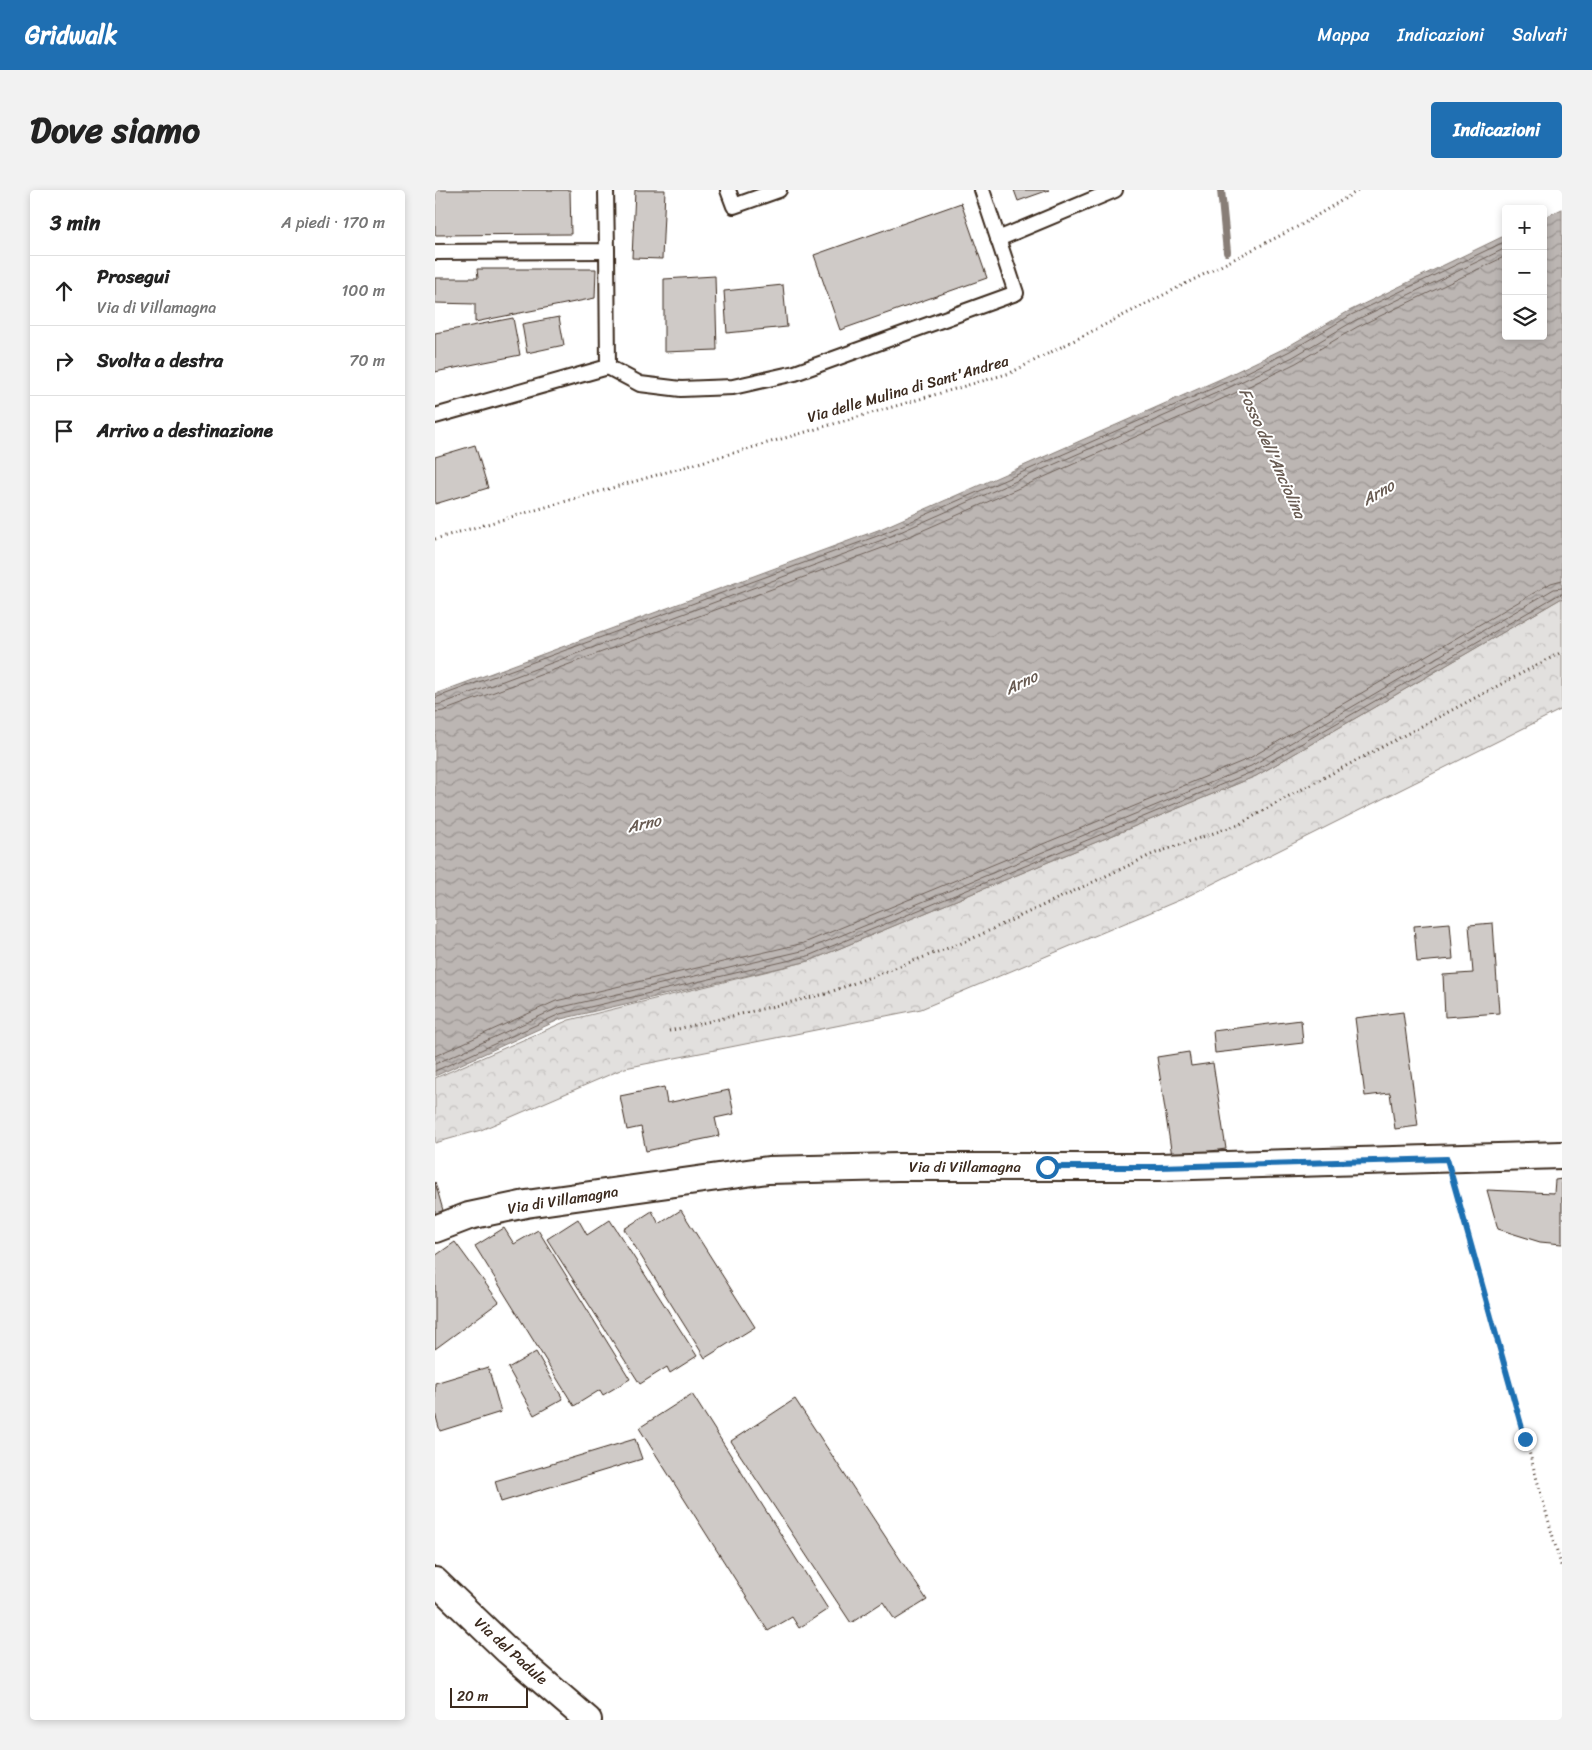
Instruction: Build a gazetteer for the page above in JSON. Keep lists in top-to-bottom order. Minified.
{"streets":{"street":["Via di Villamagna","Via del Padule"],"path":["Via delle Mulina di Sant'Andrea"]},"water":["Fosso dell'Anciolina","Arno"],"scale_bar":"20 m","page":{"header":"Gridwalk","nav":["Mappa","Indicazioni","Salvati"],"title":"Dove siamo","buttons":"Indicazioni","heading":["3 min","A piedi · 170 m"],"map_buttons":["+","−"],"list":[["Prosegui","Via di Villamagna","100 m"],["Svolta a destra","70 m"],"Arrivo a destinazione"],"scale":"20 m"}}
